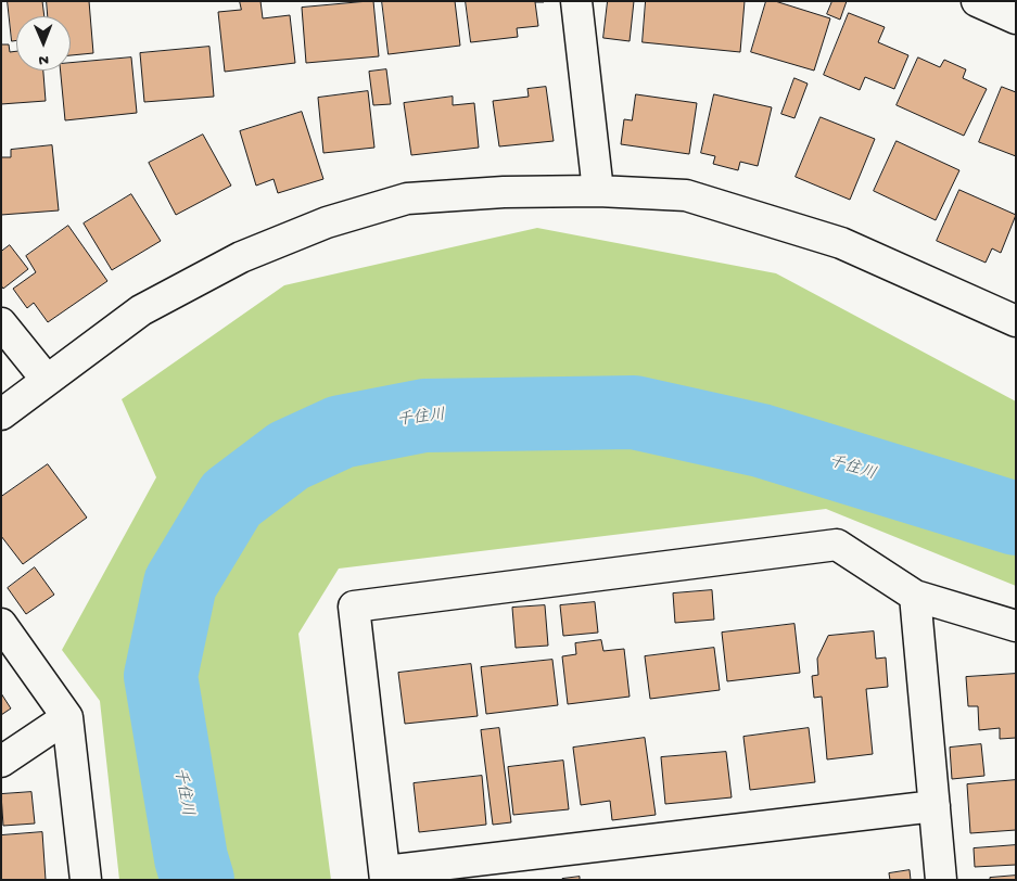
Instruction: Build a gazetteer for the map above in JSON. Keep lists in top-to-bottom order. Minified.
{"water":["千住川"],"north":"bottom"}
